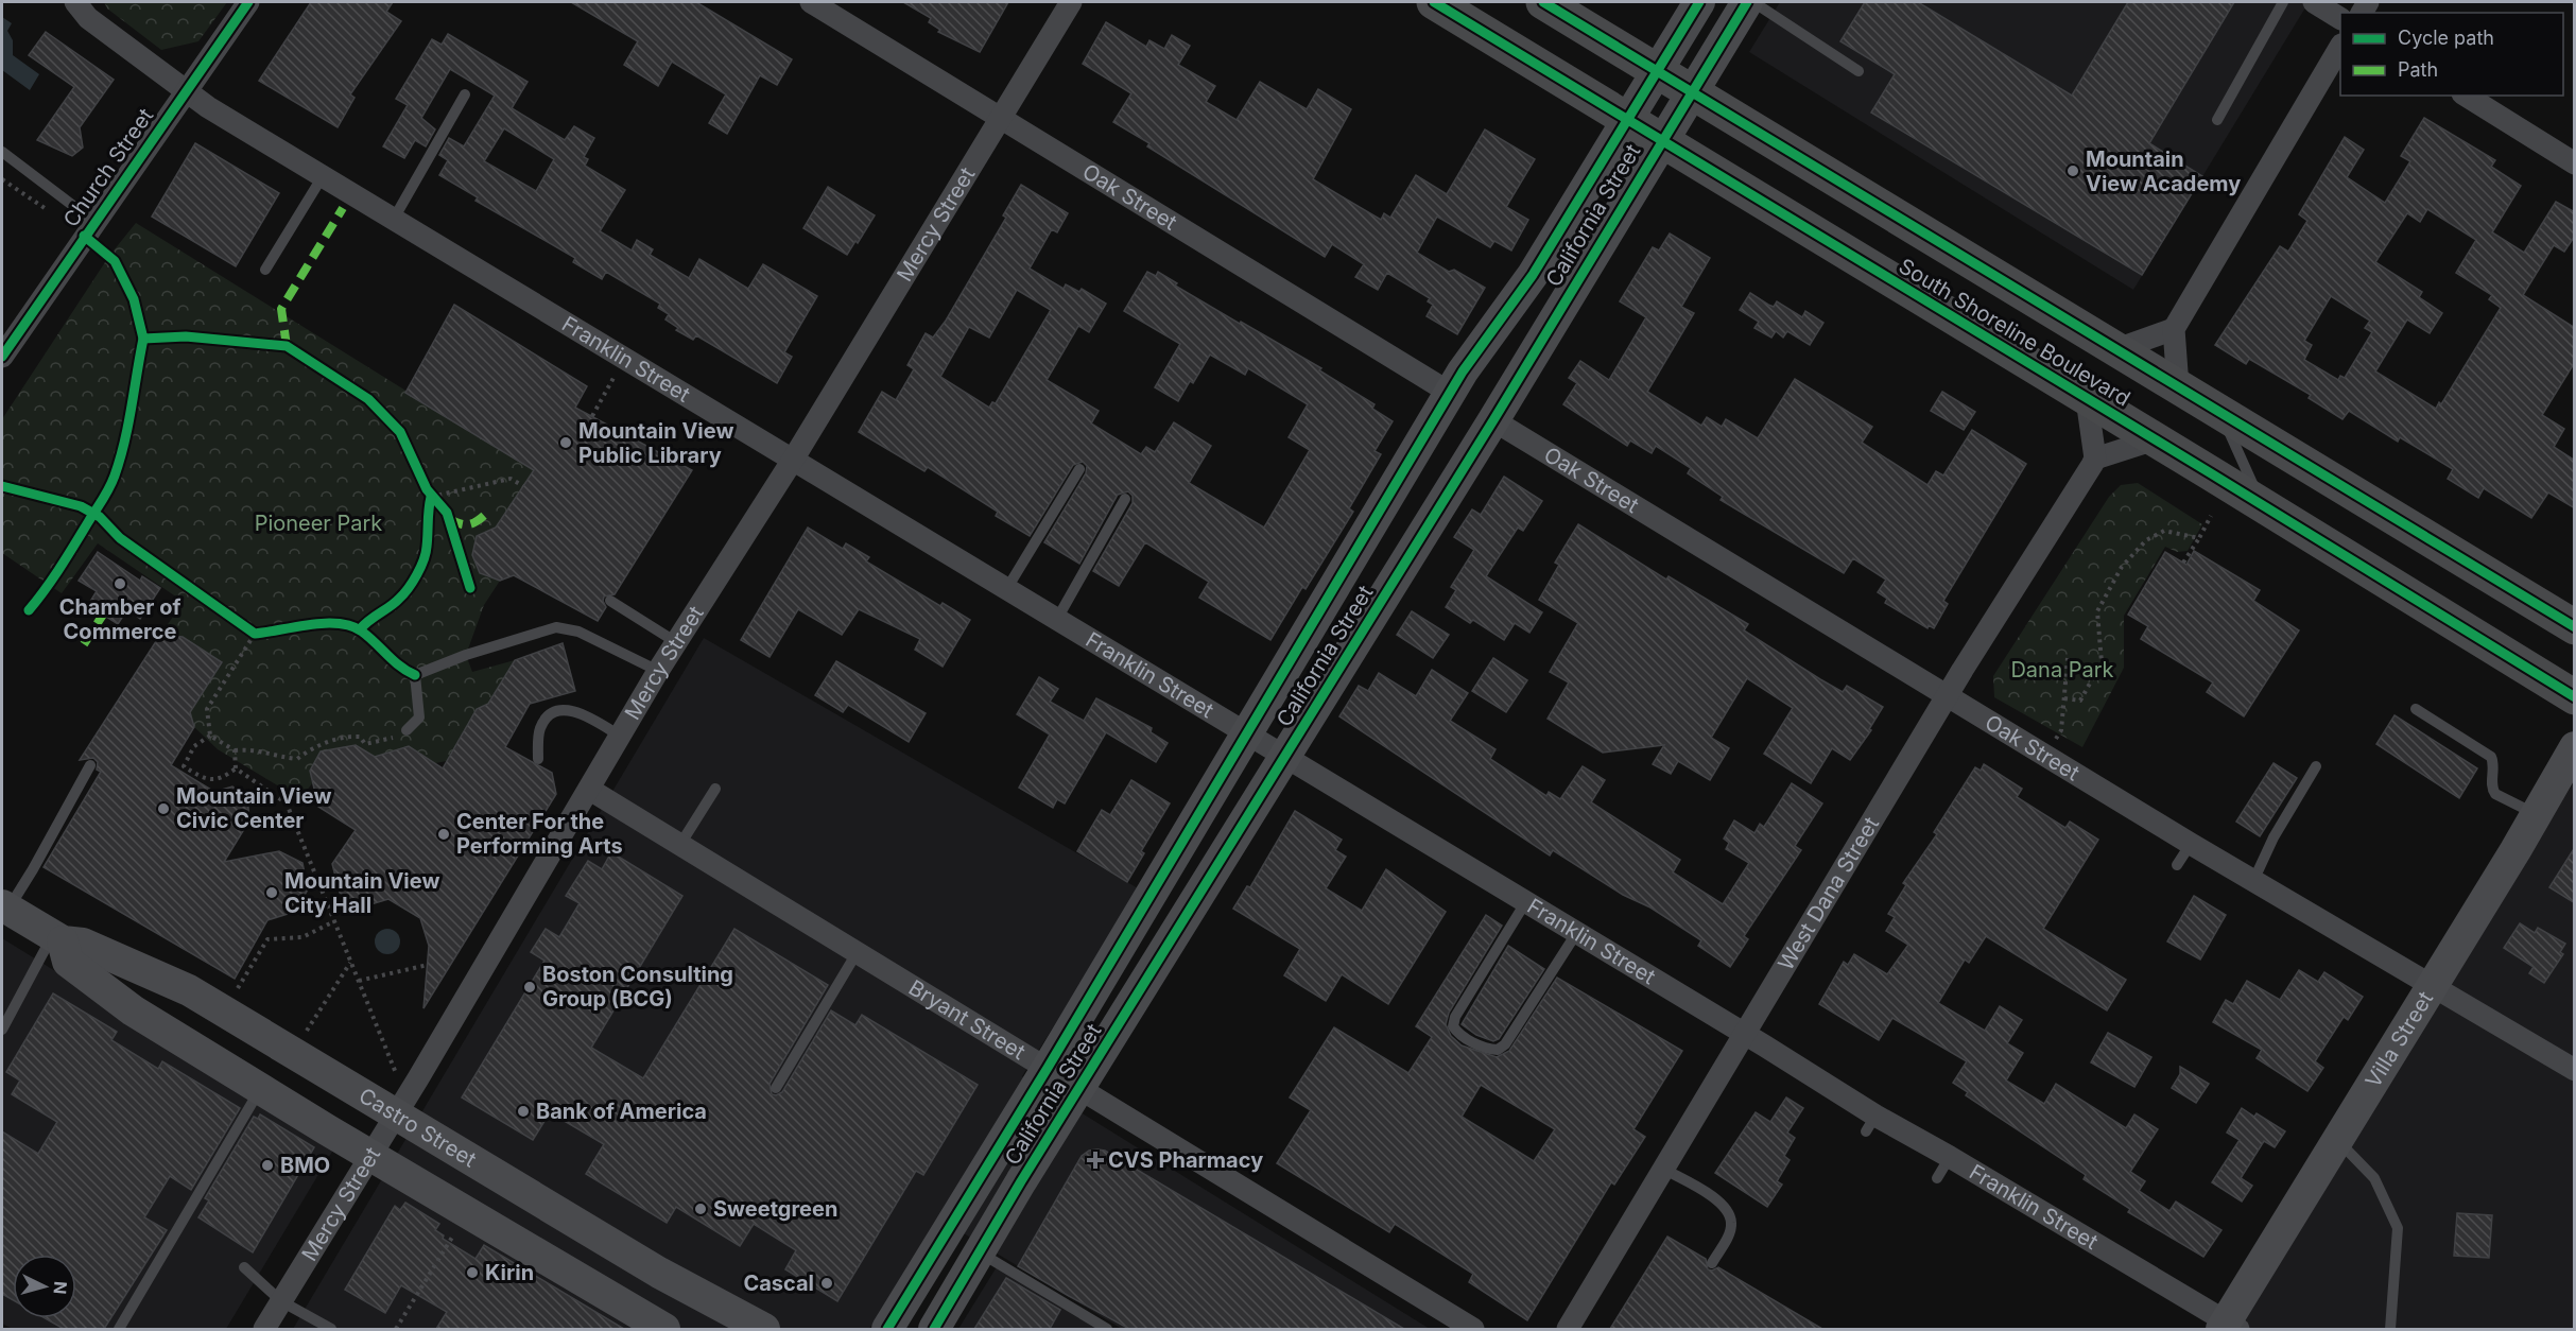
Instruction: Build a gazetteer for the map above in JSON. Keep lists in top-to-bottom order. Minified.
{"streets":{"main road":["California Street","South Shoreline Boulevard","Villa Street","Castro Street"],"street":["Church Street","Oak Street","Mercy Street","Franklin Street","West Dana Street","Bryant Street"]},"crossings":[["Church Street","Franklin Street"],["Oak Street","California Street"],["Oak Street","Mercy Street"],["Oak Street","West Dana Street"],["Oak Street","Villa Street"],["California Street","South Shoreline Boulevard"],["California Street","Franklin Street"],["California Street","Bryant Street"],["Mercy Street","Franklin Street"],["Mercy Street","Bryant Street"],["Mercy Street","Castro Street"],["Franklin Street","West Dana Street"],["Franklin Street","Villa Street"]],"parks":["Pioneer Park","Dana Park"],"places":{"other":["Mountain View Academy","Mountain View Public Library","Chamber of Commerce","Mountain View Civic Center","Center For the Performing Arts","Mountain View City Hall","Boston Consulting Group (BCG)","Bank of America","BMO","Sweetgreen","Kirin","Cascal"],"health":["CVS Pharmacy"]},"legend":["Cycle path","Path"],"north":"right"}
